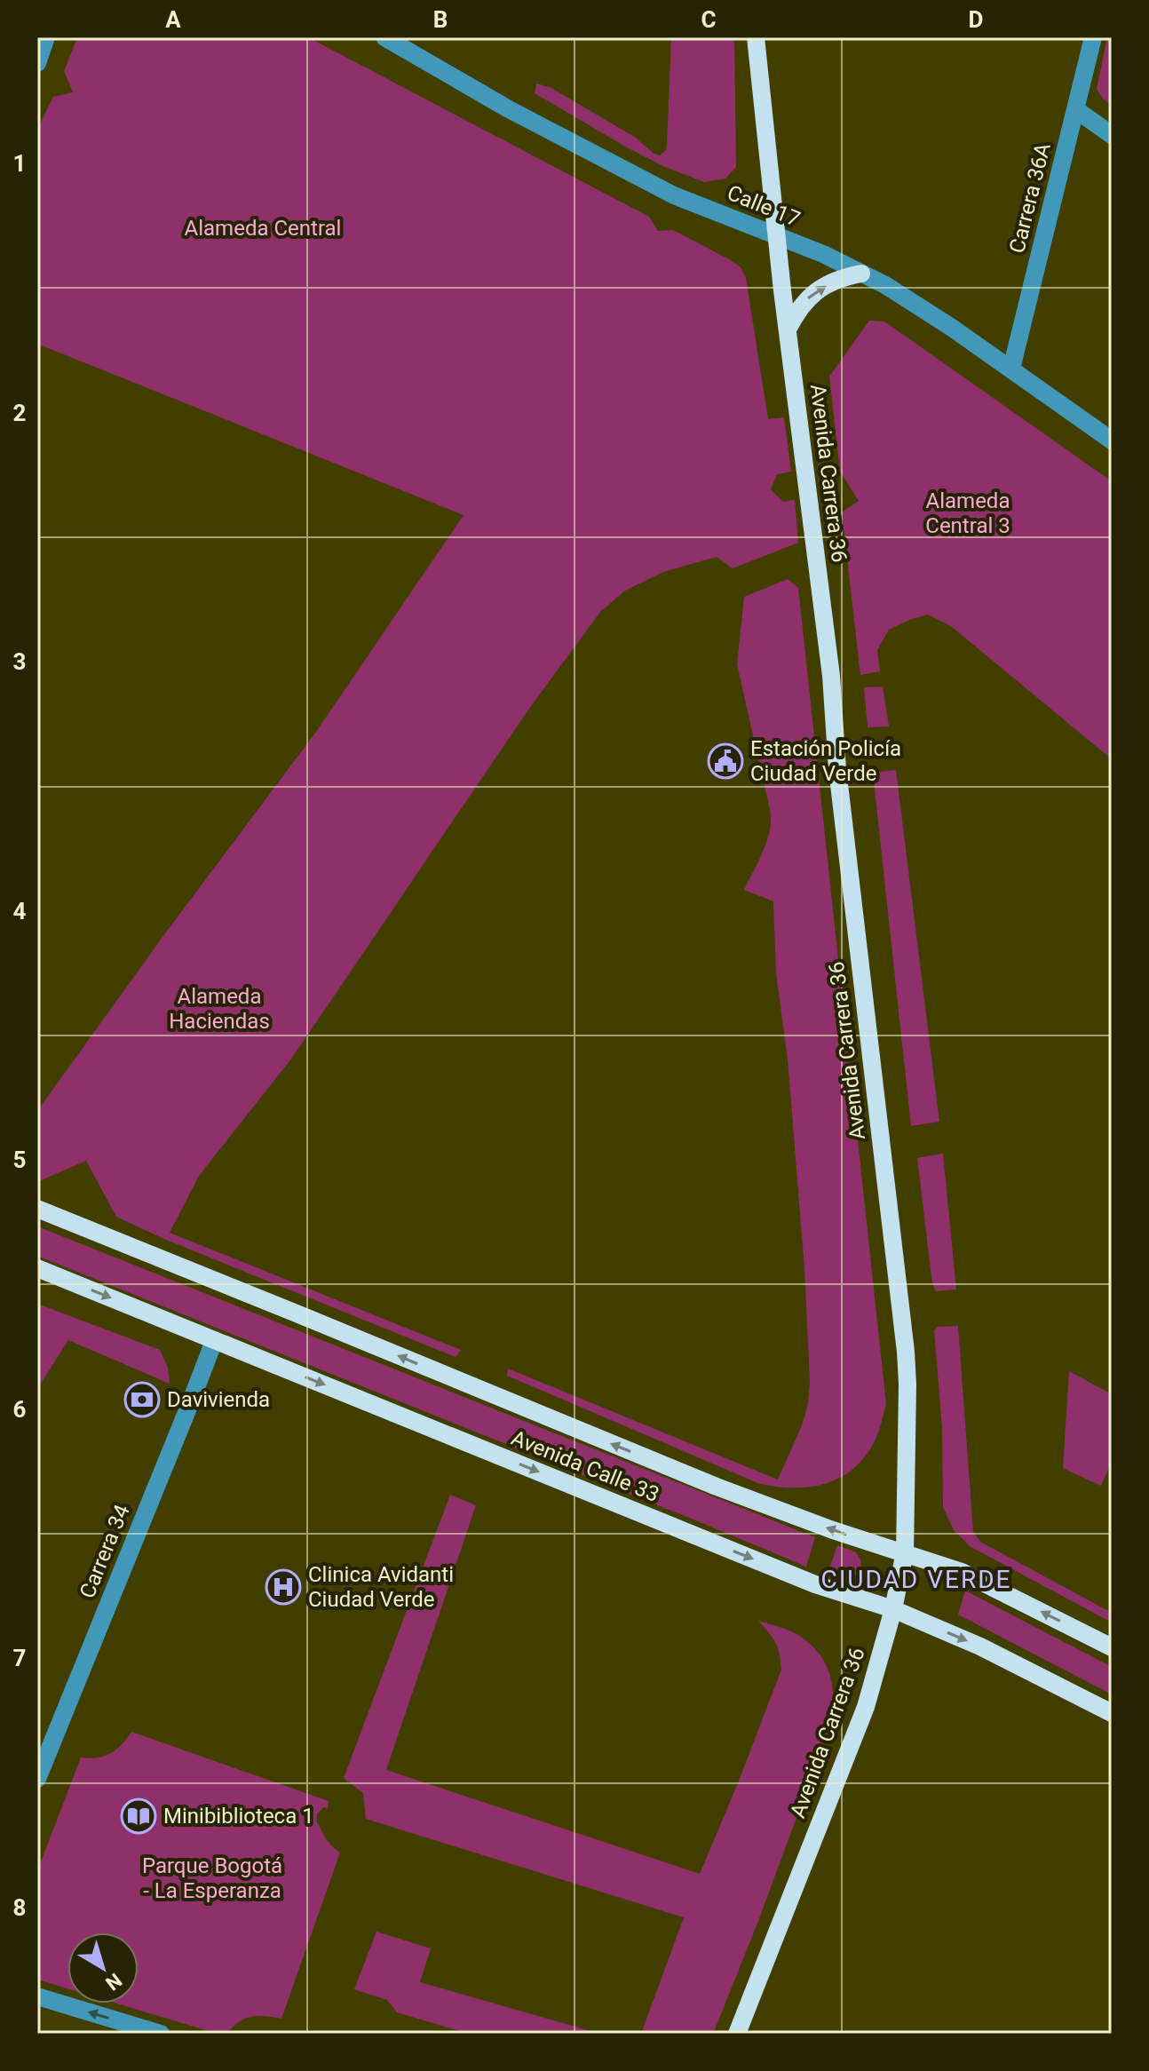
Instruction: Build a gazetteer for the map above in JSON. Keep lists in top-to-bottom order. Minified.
{"streets":{"main road":["Avenida Carrera 36","Avenida Calle 33"],"street":["Carrera 36A","Calle 17","Carrera 34"]},"crossings":[["Carrera 36A","Calle 17"],["Calle 17","Avenida Carrera 36"],["Avenida Carrera 36","Avenida Calle 33"],["Avenida Calle 33","Carrera 34"]],"districts":["CIUDAD VERDE"],"parks":["Alameda Central","Alameda Central 3","Alameda Haciendas","Parque Bogotá - La Esperanza"],"places":{"public building":["Estación Policía Ciudad Verde"],"bank":["Davivienda"],"hospital":["Clinica Avidanti Ciudad Verde"],"library":["Minibiblioteca 1"]},"north":"bottom right","grid":{"columns":["A","B","C","D"],"rows":["1","2","3","4","5","6","7","8"]}}
